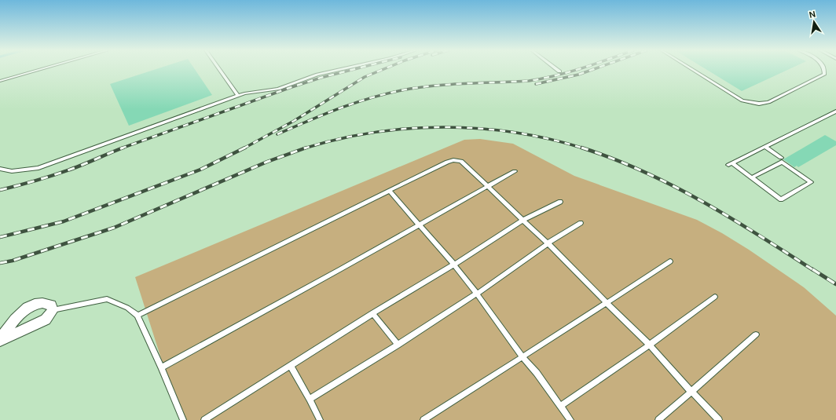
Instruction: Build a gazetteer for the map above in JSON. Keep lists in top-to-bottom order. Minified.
{"north":"top"}
